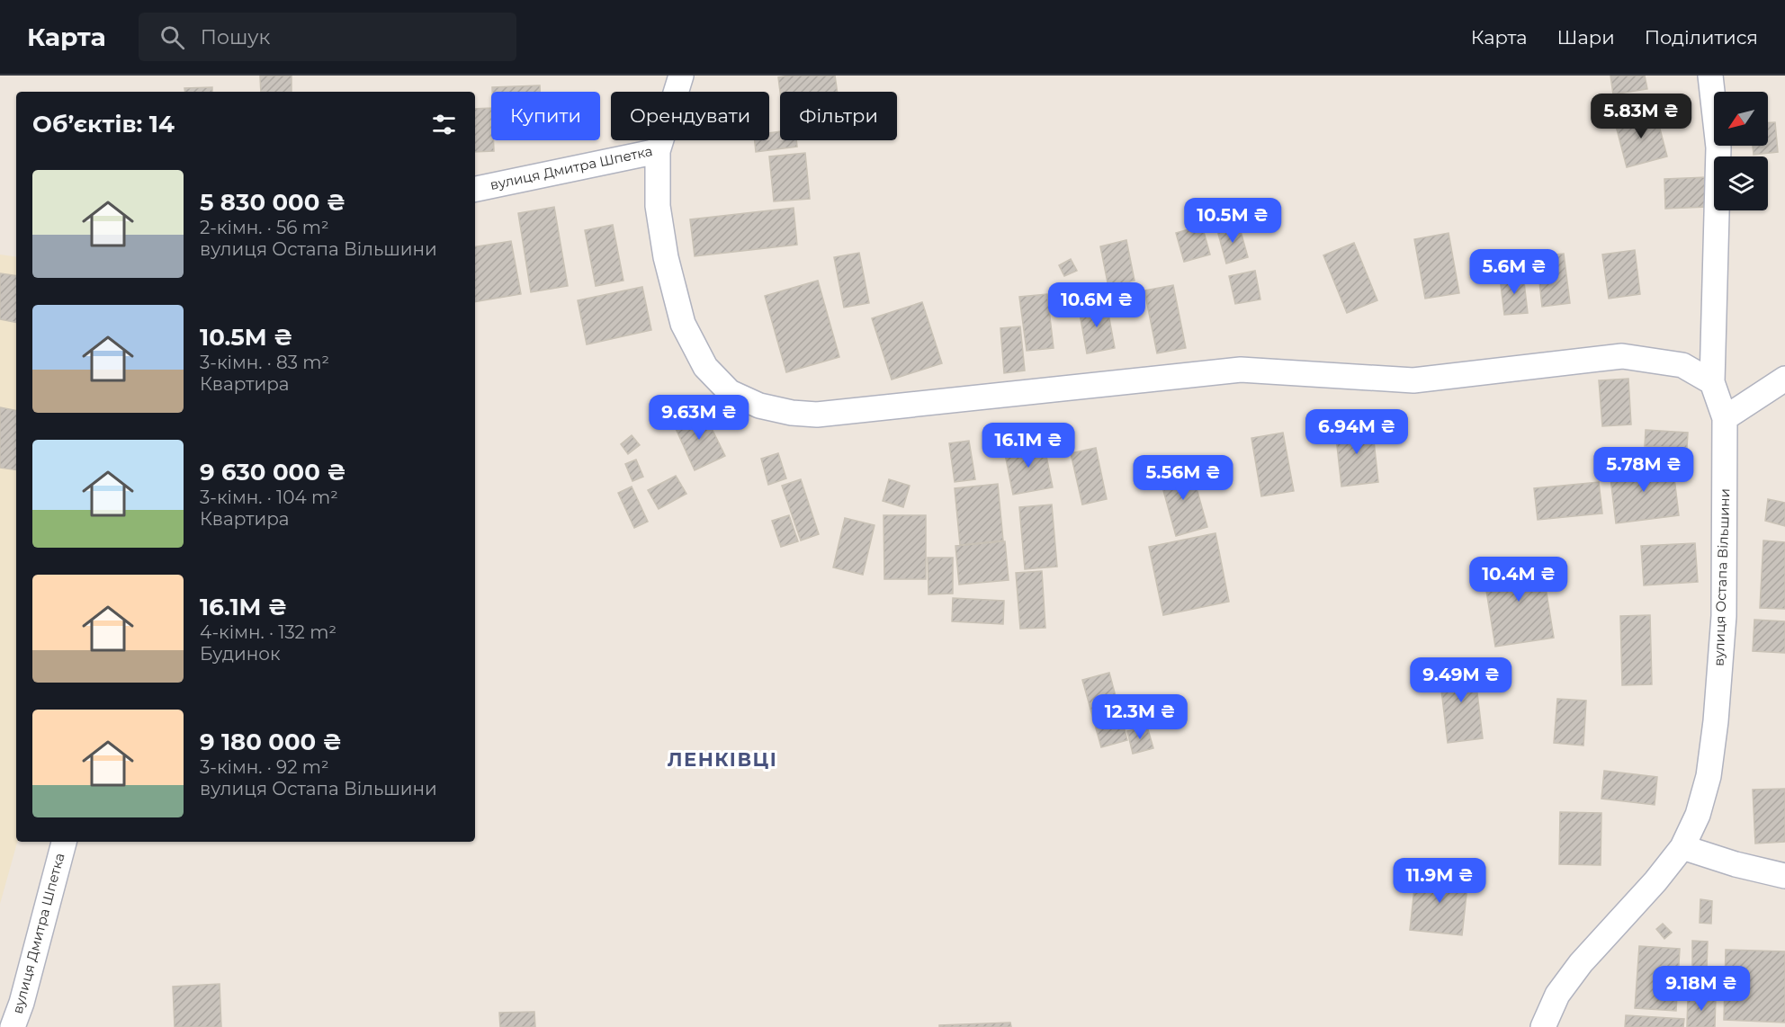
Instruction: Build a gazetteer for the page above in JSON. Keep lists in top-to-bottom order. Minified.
{"streets":{"street":["вулиця Дмитра Шпетка","вулиця Остапа Вільшини"]},"districts":["ЛЕНКІВЦІ"],"north":"bottom left","page":{"header":"Карта","search":"Пошук","nav":["Карта","Шари","Поділитися"],"chip":["Купити","Орендувати","Фільтри"],"heading":"Об’єктів: 14","price":["5.83M ₴","10.5M ₴","5.6M ₴","10.6M ₴","9.63M ₴","6.94M ₴","16.1M ₴","5.78M ₴","5.56M ₴","10.4M ₴","9.49M ₴","12.3M ₴","11.9M ₴","9.18M ₴"],"list":[{"name":"5 830 000 ₴","note":"2-кімн. · 56 m² · вулиця Остапа Вільшини"},{"name":"10.5M ₴","note":"3-кімн. · 83 m² · Квартира"},{"name":"9 630 000 ₴","note":"3-кімн. · 104 m² · Квартира"},{"name":"16.1M ₴","note":"4-кімн. · 132 m² · Будинок"},{"name":"9 180 000 ₴","note":"3-кімн. · 92 m² · вулиця Остапа Вільшини"}]}}
